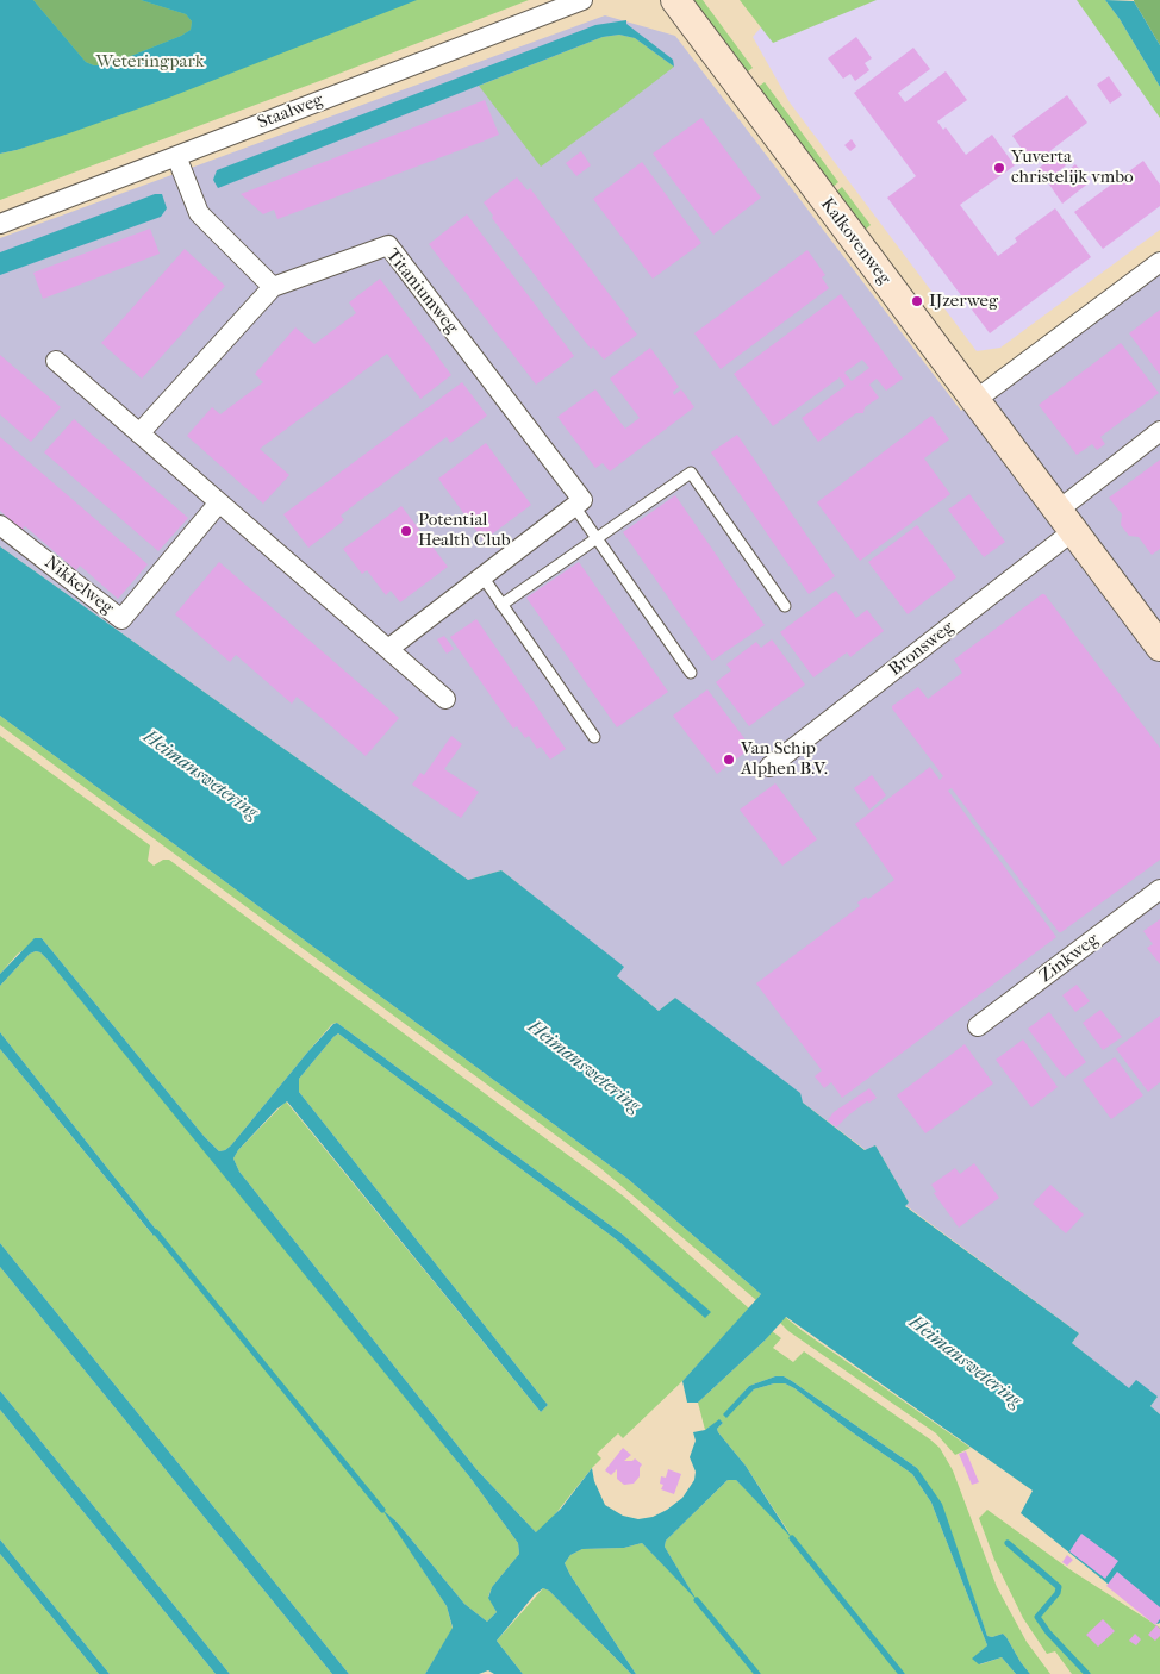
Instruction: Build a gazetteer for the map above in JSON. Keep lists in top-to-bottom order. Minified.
{"streets":{"street":["Staalweg","Kalkovenweg","Titaniumweg","Nikkelweg","Bronsweg","Zinkweg"]},"crossings":[["Kalkovenweg","Bronsweg"]],"water":["Heimanswetering"],"parks":["Weteringpark"],"places":["Yuverta christelijk vmbo","IJzerweg","Potential Health Club","Van Schip Alphen B.V."]}
